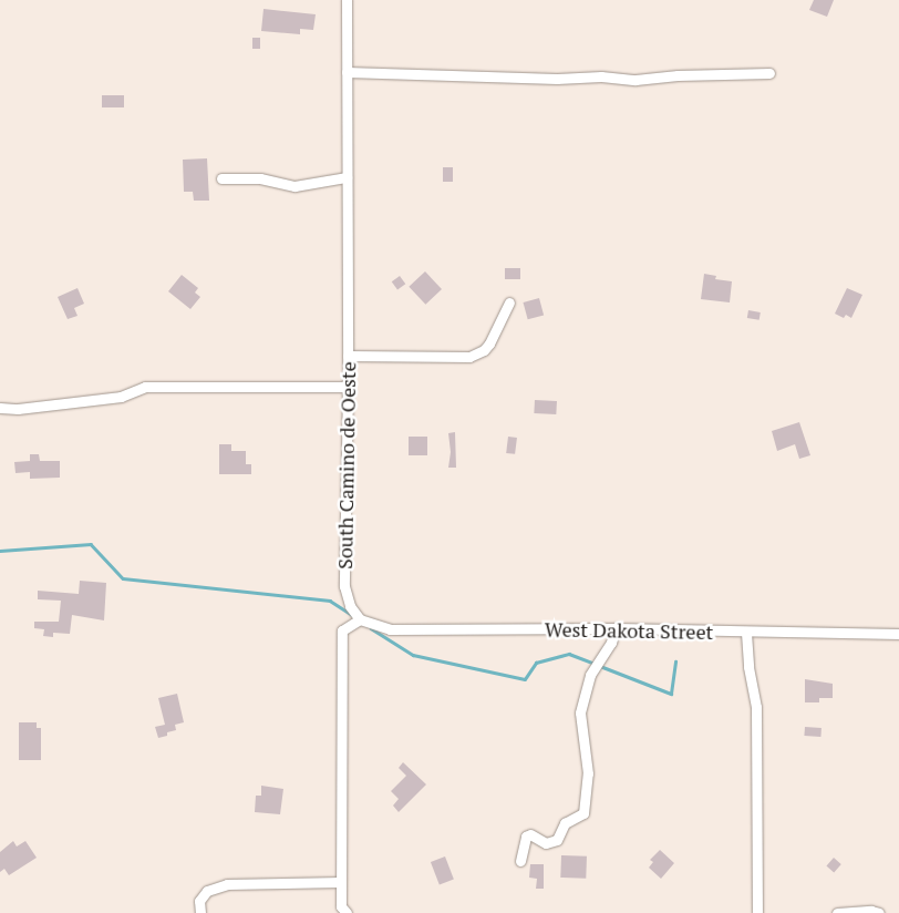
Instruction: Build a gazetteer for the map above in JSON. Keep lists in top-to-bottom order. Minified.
{"streets":{"street":["South Camino de Oeste","West Dakota Street"]},"crossings":[["South Camino de Oeste","West Dakota Street"]]}
